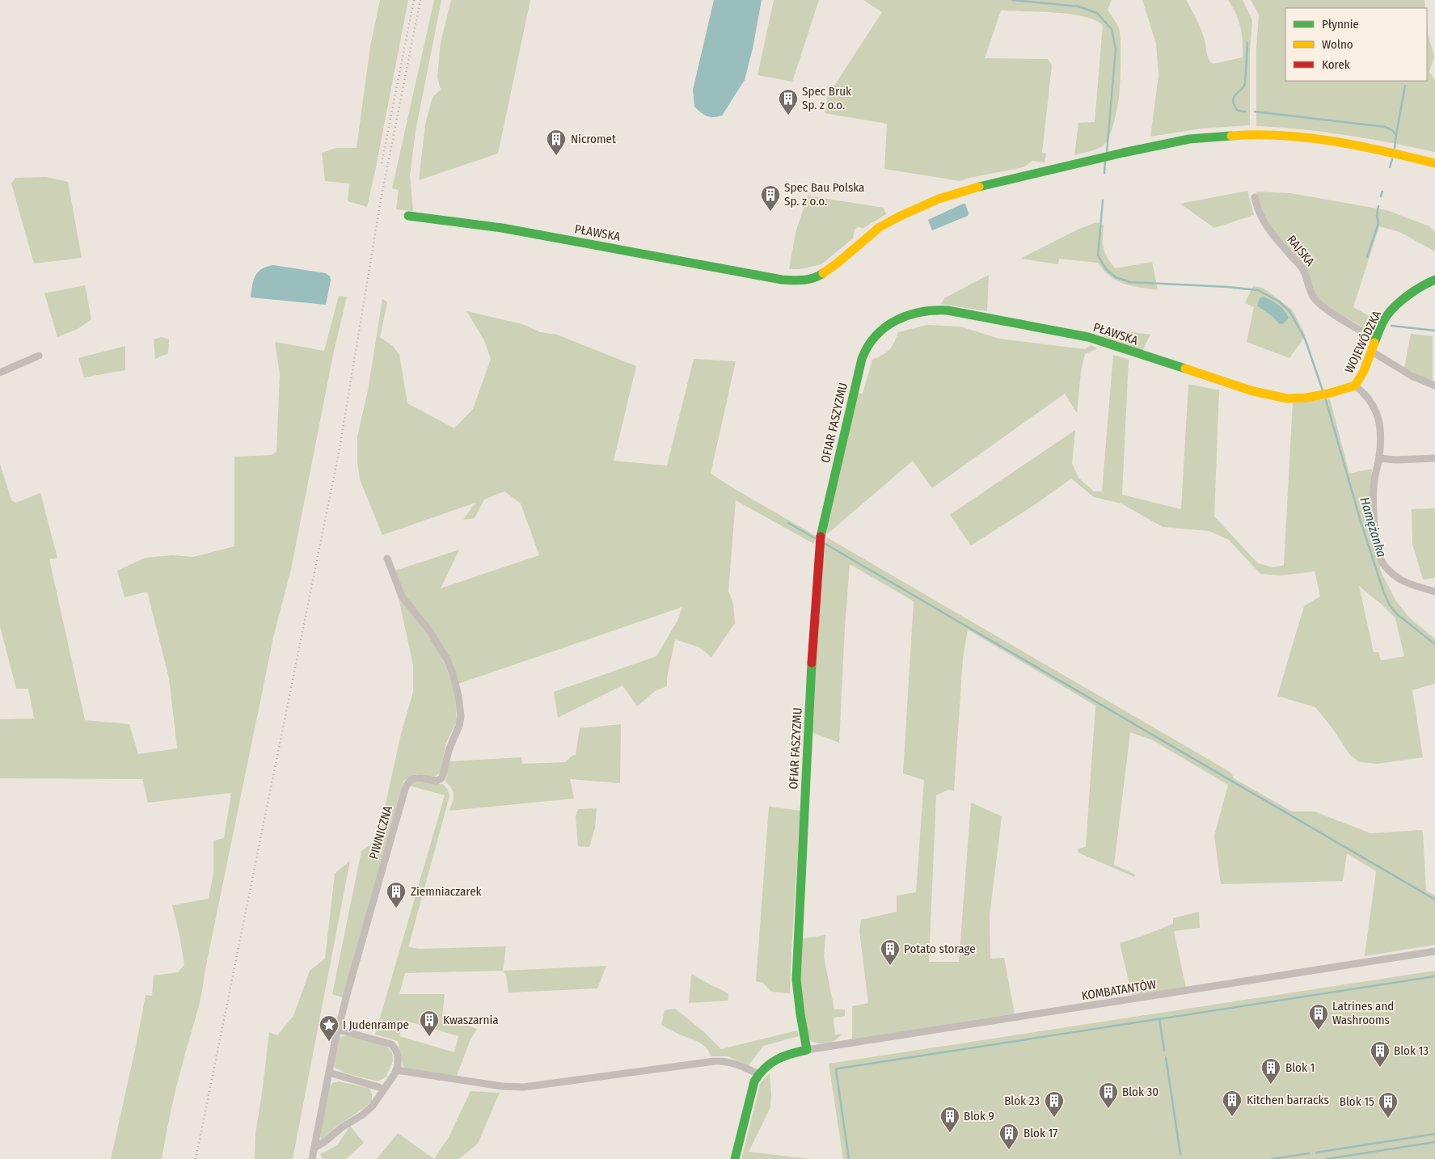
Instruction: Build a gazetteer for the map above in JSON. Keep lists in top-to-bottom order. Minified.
{"streets":{"street":["PŁAWSKA","RAJSKA","WOJEWÓDZKA","OFIAR FASZYZMU","PIWNICZNA","KOMBATANTÓW"]},"crossings":[["PŁAWSKA","WOJEWÓDZKA"],["PŁAWSKA","OFIAR FASZYZMU"],["RAJSKA","WOJEWÓDZKA"],["OFIAR FASZYZMU","KOMBATANTÓW"]],"water":["Hamężanka"],"places":{"building":["Spec Bruk Sp. z o.o.","Nicromet","Spec Bau Polska Sp. z o.o.","Ziemniaczarek","Potato storage","Latrines and Washrooms","Kwaszarnia","Blok 13","Blok 1","Blok 30","Kitchen barracks","Blok 23","Blok 15","Blok 9","Blok 17"],"place":["I Judenrampe"]},"legend":["Płynnie","Wolno","Korek"]}
